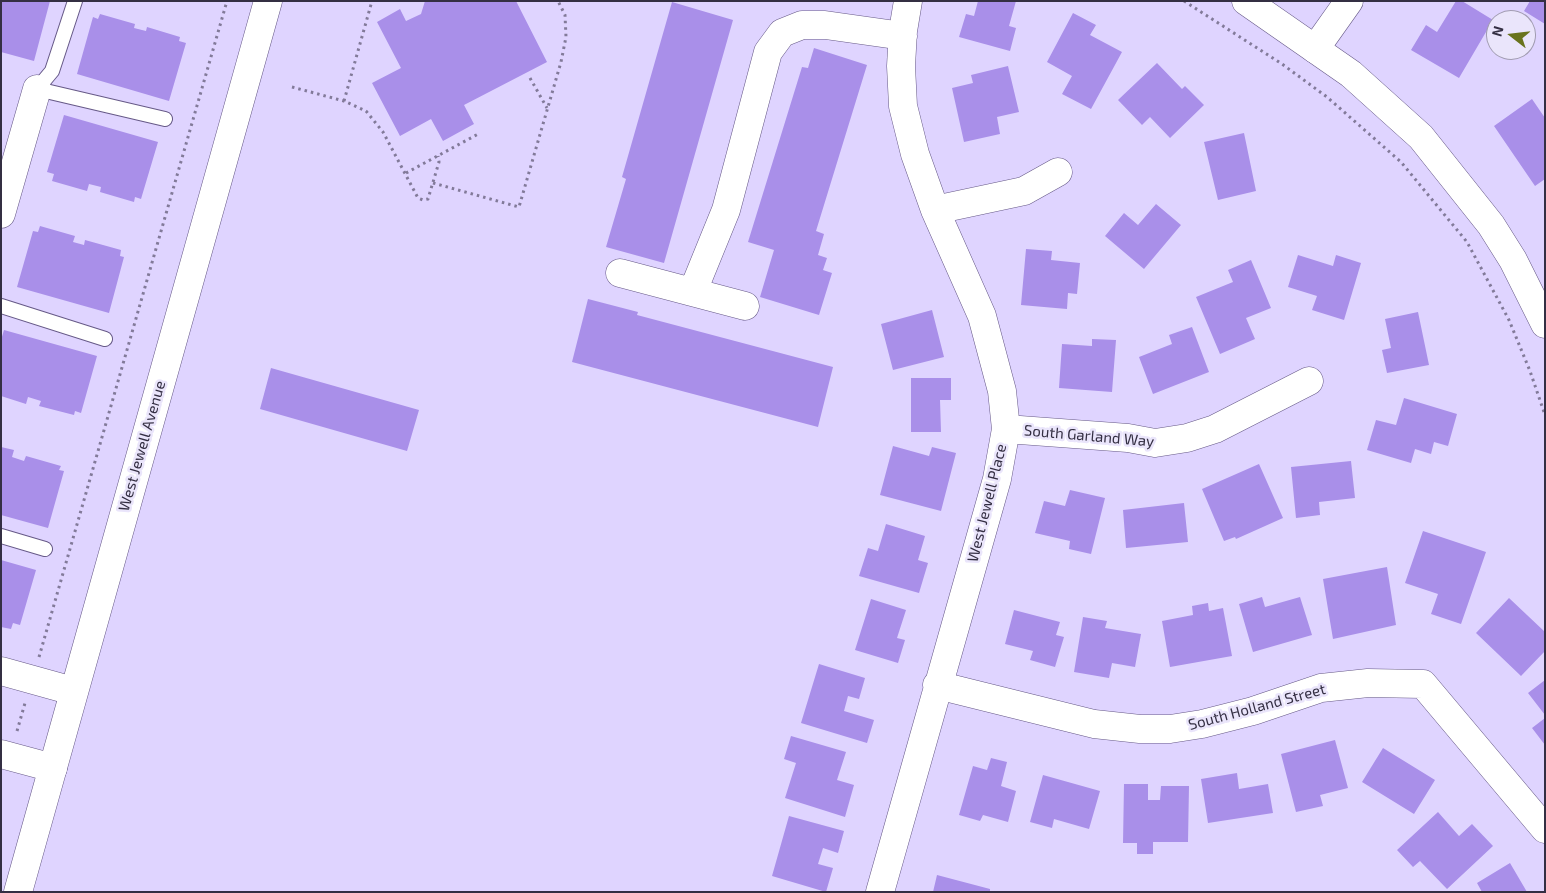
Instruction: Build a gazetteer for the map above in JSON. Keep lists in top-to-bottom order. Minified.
{"streets":{"street":["South Garland Way","West Jewell Avenue","West Jewell Place","South Holland Street"]},"crossings":[["South Garland Way","West Jewell Place"],["West Jewell Place","South Holland Street"]],"north":"left"}
